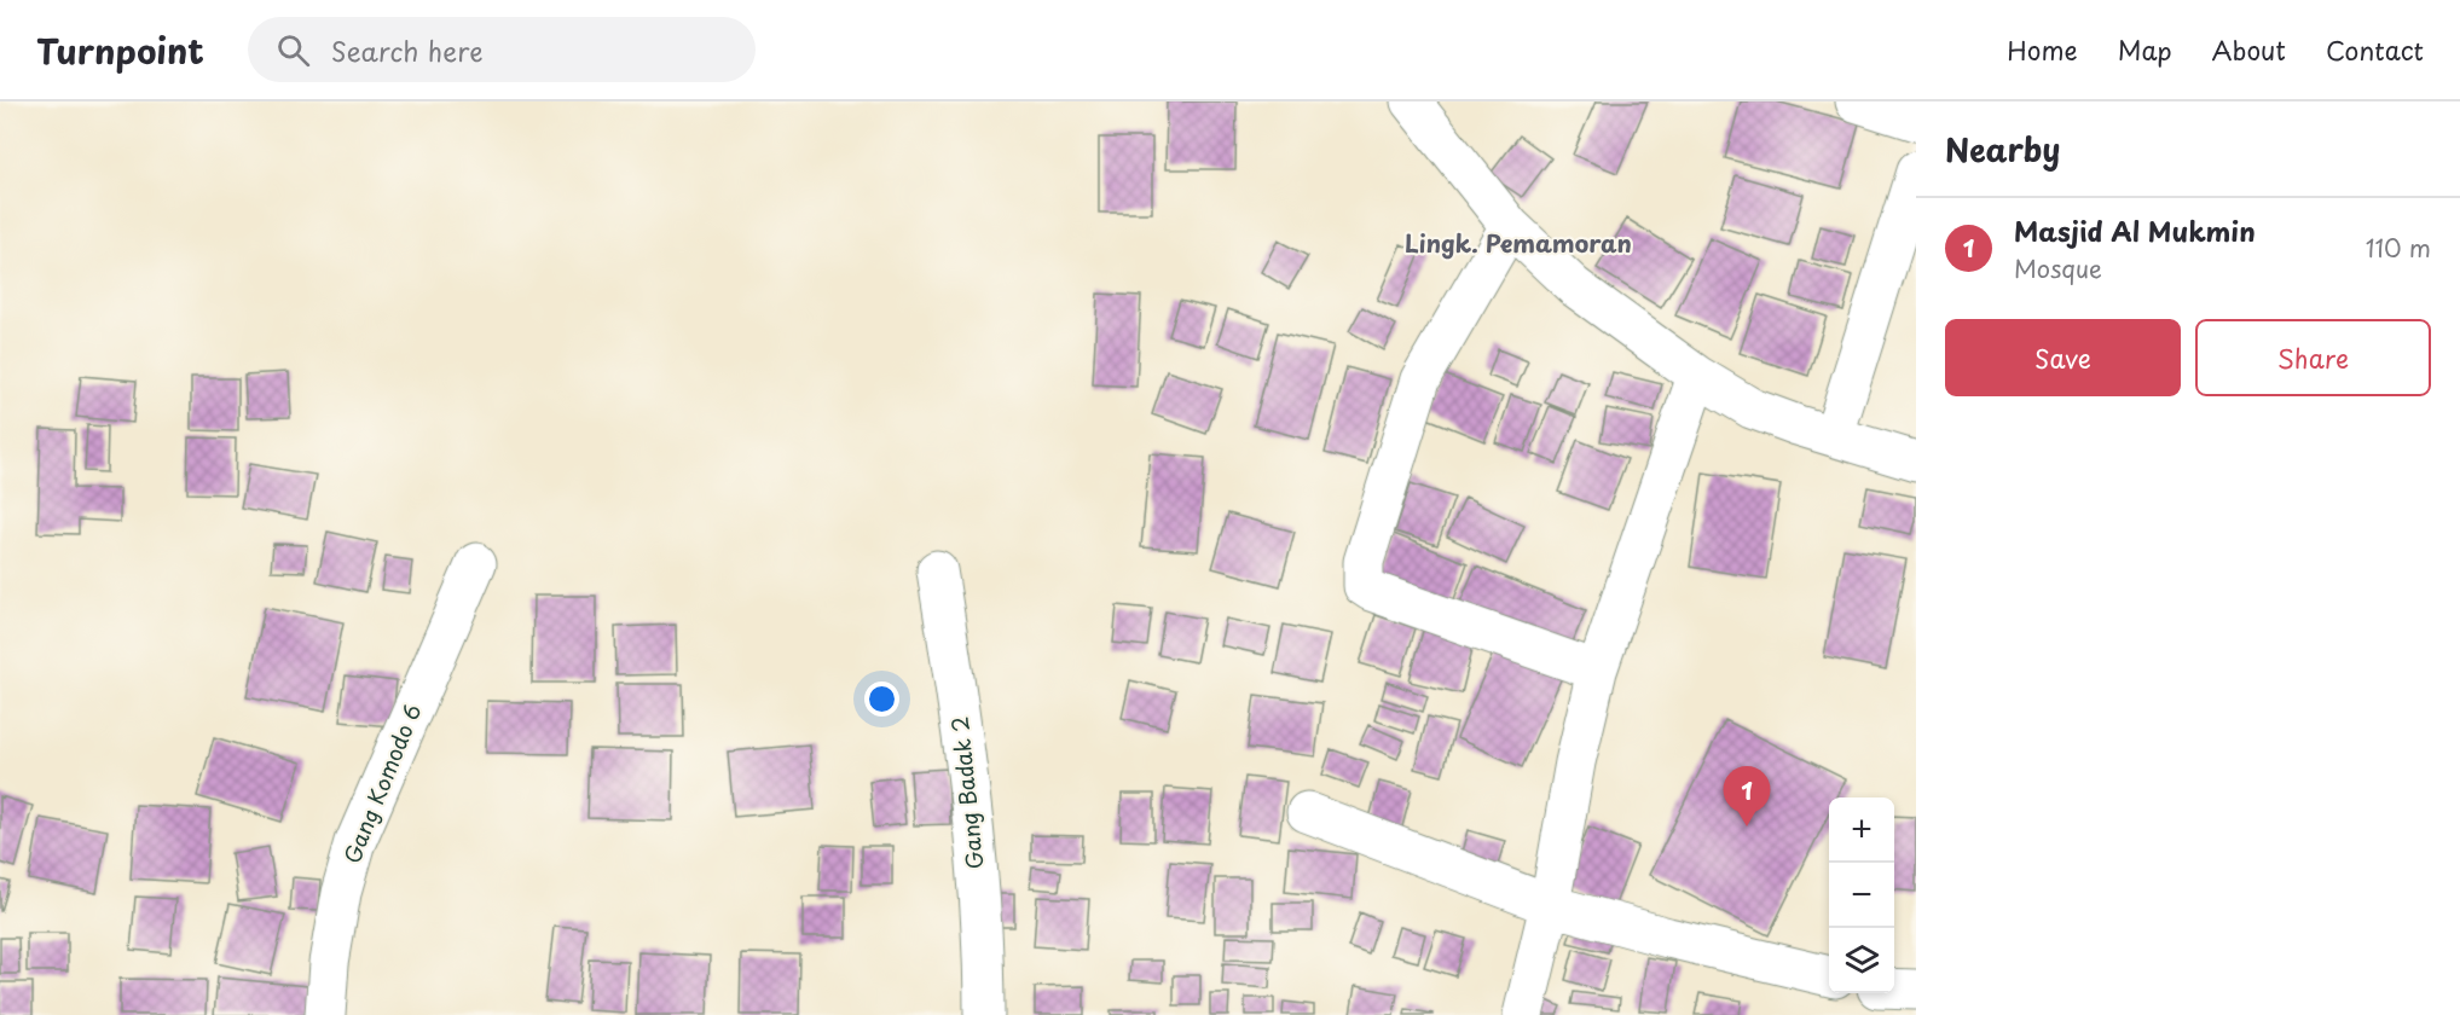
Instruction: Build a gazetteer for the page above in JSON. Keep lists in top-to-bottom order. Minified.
{"streets":{"street":["Gang Komodo 6","Gang Badak 2"]},"districts":["Lingk. Pemamoran"],"page":{"header":"Turnpoint","search":"Search here","nav":["Home","Map","About","Contact"],"heading":"Nearby","list":[{"mark":"1","name":"Masjid Al Mukmin","note":"Mosque","value":"110 m"}],"buttons":["Save","Share"],"pins":"1","map_buttons":["+","−"]}}
